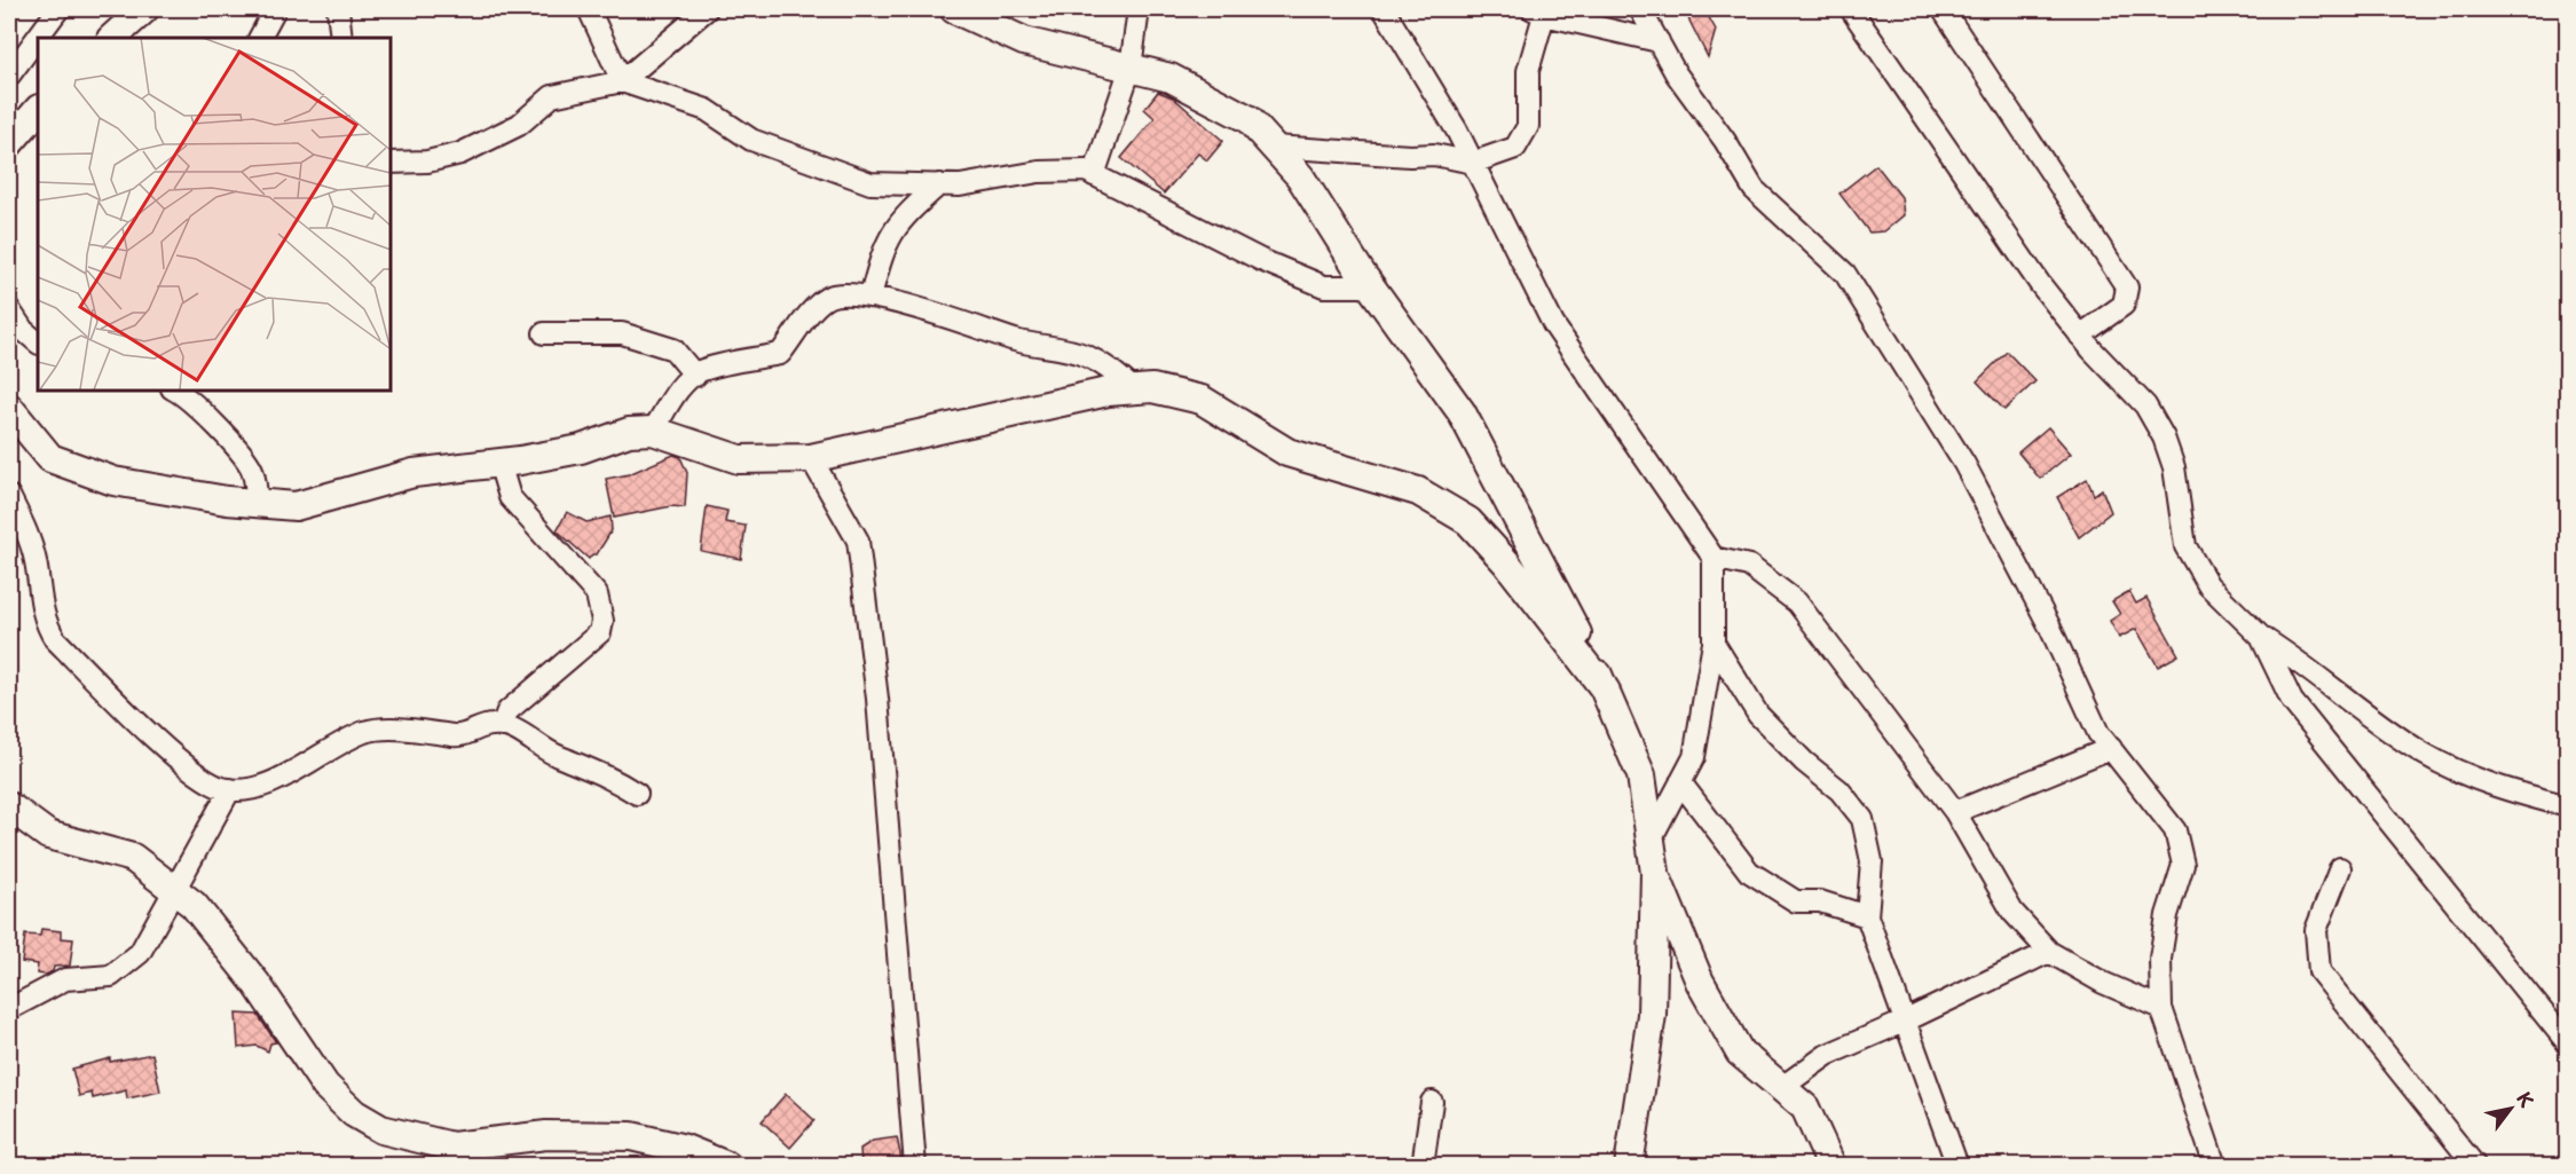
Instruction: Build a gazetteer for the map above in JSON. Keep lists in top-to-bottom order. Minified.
{"north":"top right"}
